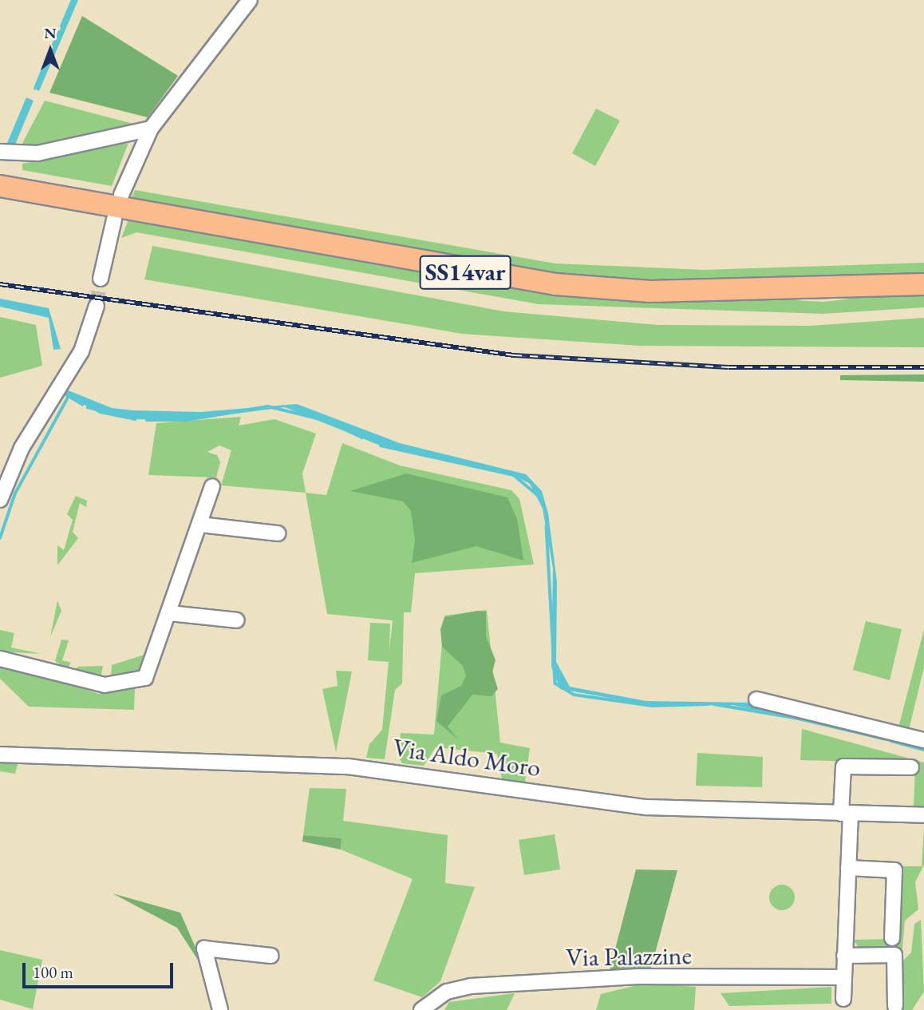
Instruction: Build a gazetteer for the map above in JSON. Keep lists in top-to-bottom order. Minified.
{"streets":{"highway":["SS14var"],"street":["Via Aldo Moro","Via Palazzine"]},"scale_bar":"100 m","north":"top"}
